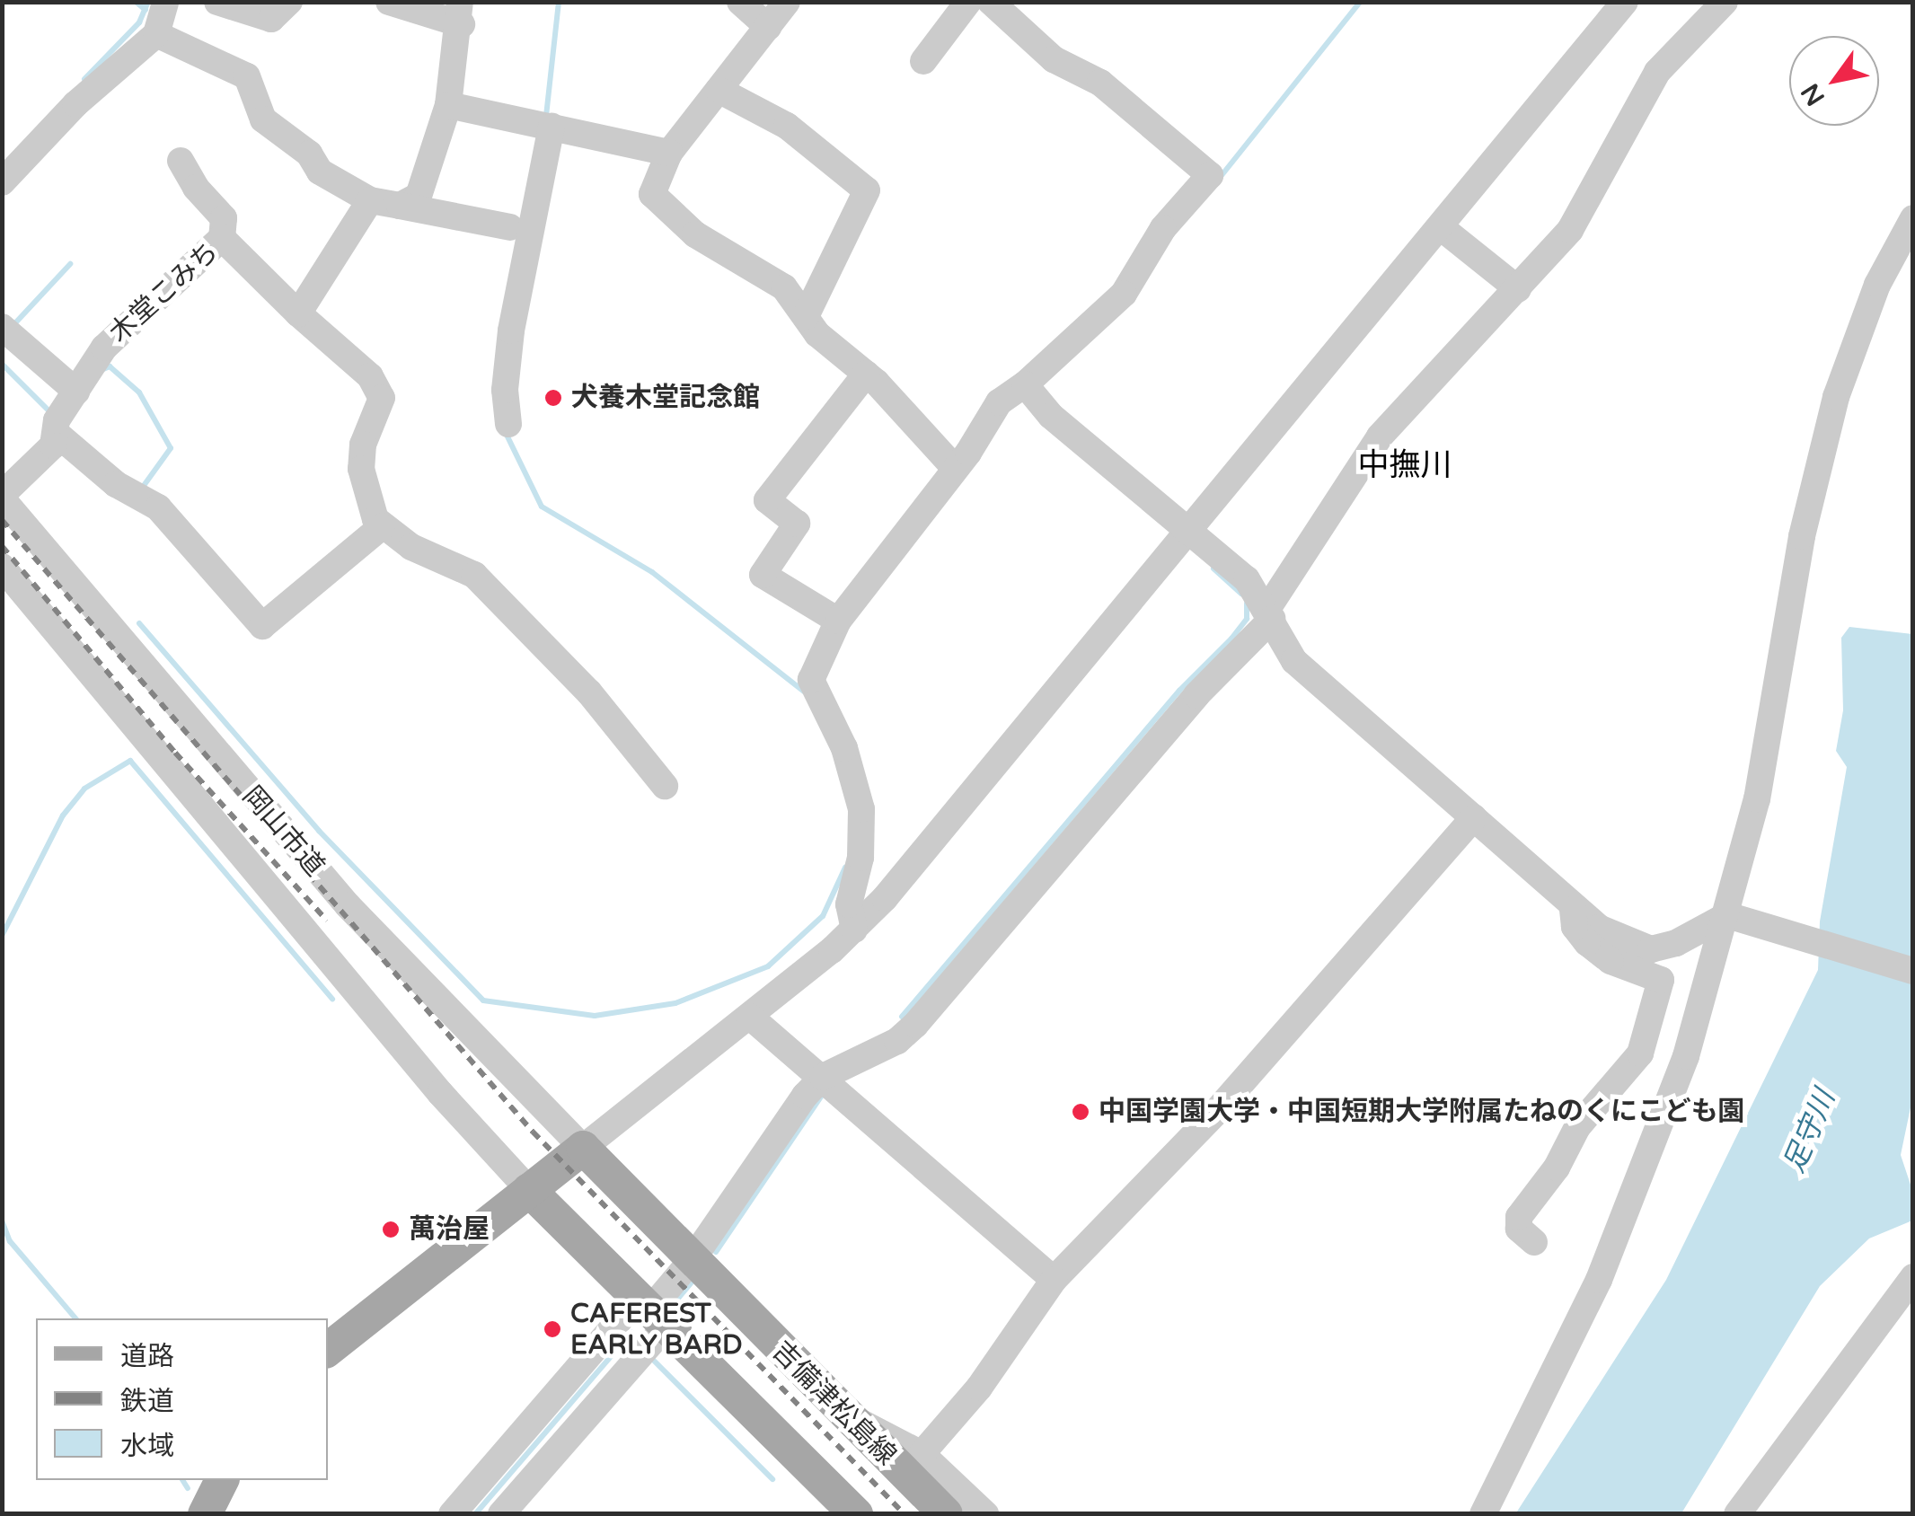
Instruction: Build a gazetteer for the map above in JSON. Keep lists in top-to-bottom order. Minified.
{"streets":{"main road":["吉備津松島線"],"street":["木堂こみち","岡山市道"]},"crossings":[["木堂こみち","岡山市道"],["岡山市道","吉備津松島線"]],"districts":["中撫川"],"water":["足守川"],"places":["犬養木堂記念館","中国学園大学・中国短期大学附属たねのくにこども園","萬治屋","CAFEREST EARLY BARD"],"legend":["道路","鉄道","水域"],"north":"bottom left"}
